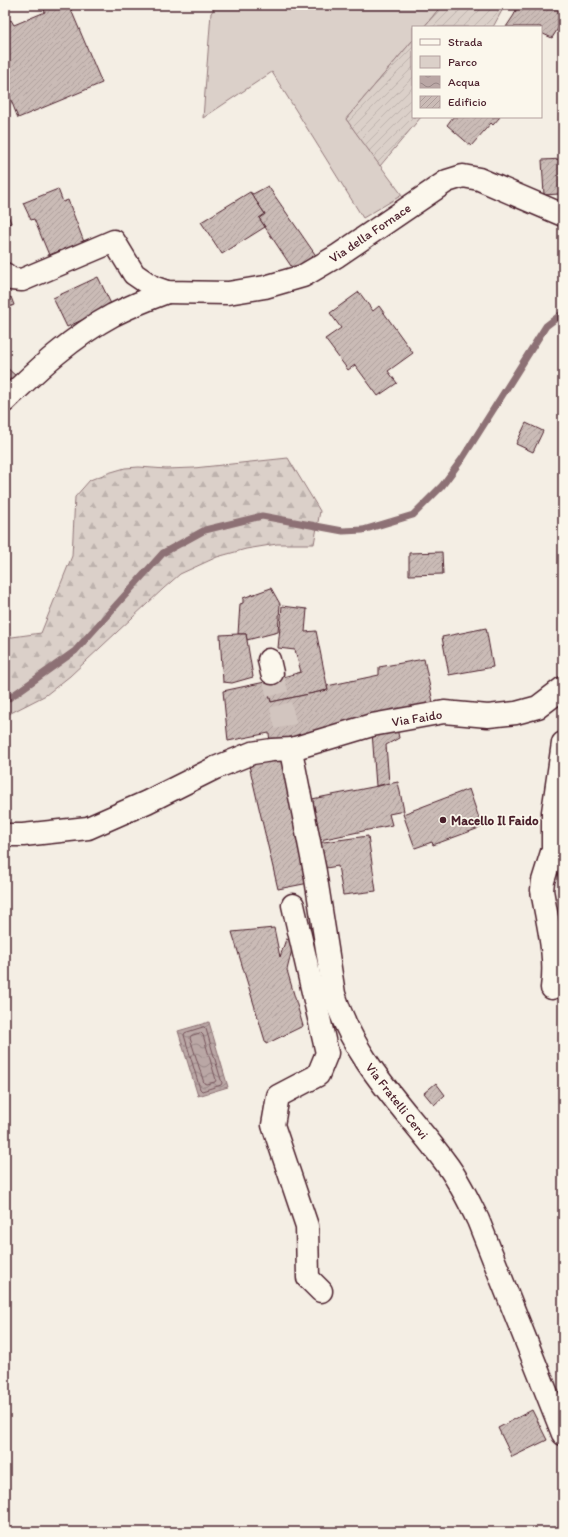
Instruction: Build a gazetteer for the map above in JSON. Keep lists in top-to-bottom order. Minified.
{"streets":{"street":["Via della Fornace","Via Faido","Via Fratelli Cervi"]},"crossings":[["Via Faido","Via Fratelli Cervi"]],"places":["Macello Il Faido"],"legend":["Strada","Parco","Acqua","Edificio"]}
